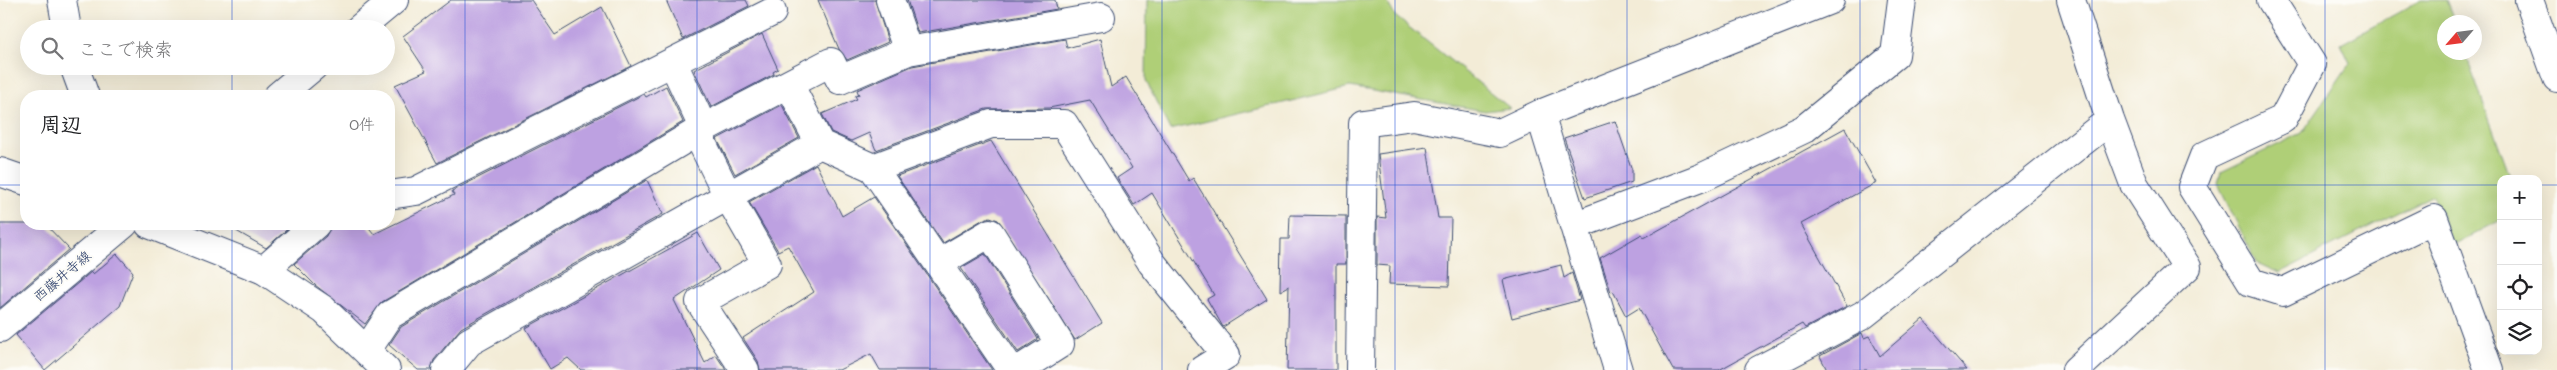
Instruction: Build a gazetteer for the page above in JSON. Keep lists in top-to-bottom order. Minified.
{"streets":{"street":["西藤井寺線"]},"north":"bottom left","page":{"search":"ここで検索","heading":["周辺","0件"],"map_buttons":["+","−"]}}
